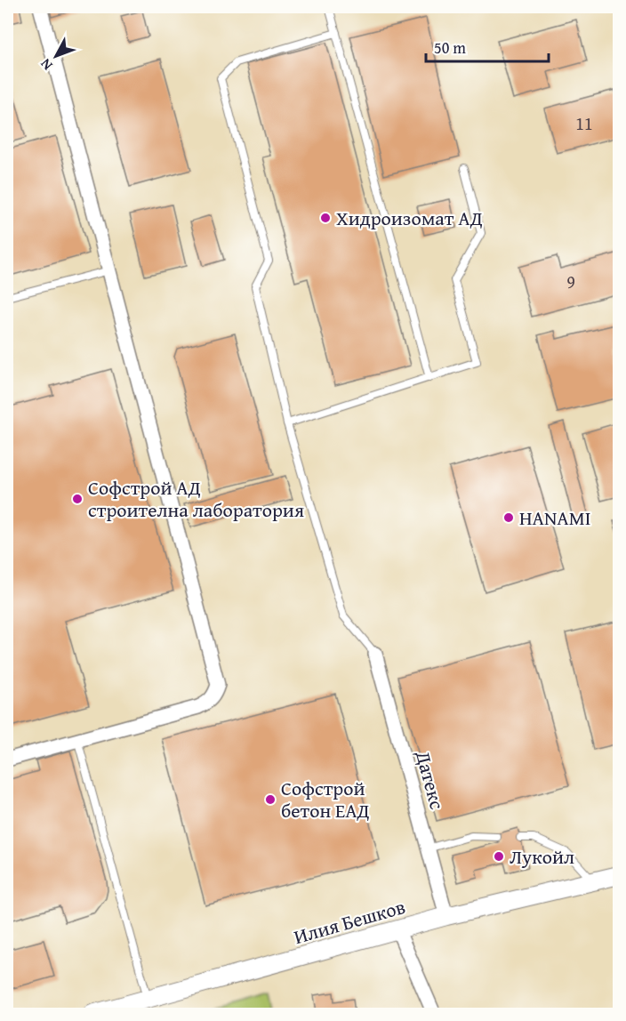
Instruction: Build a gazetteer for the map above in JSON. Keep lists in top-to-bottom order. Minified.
{"streets":{"street":["Датекс","Илия Бешков"]},"crossings":[["Датекс","Илия Бешков"]],"places":["Хидроизомат АД","Софстрой АД строителна лаборатория","HANAMI","Софстрой бетон ЕАД","Лукойл"],"house_numbers":["11","9"],"scale_bar":"50 m","north":"bottom left"}
